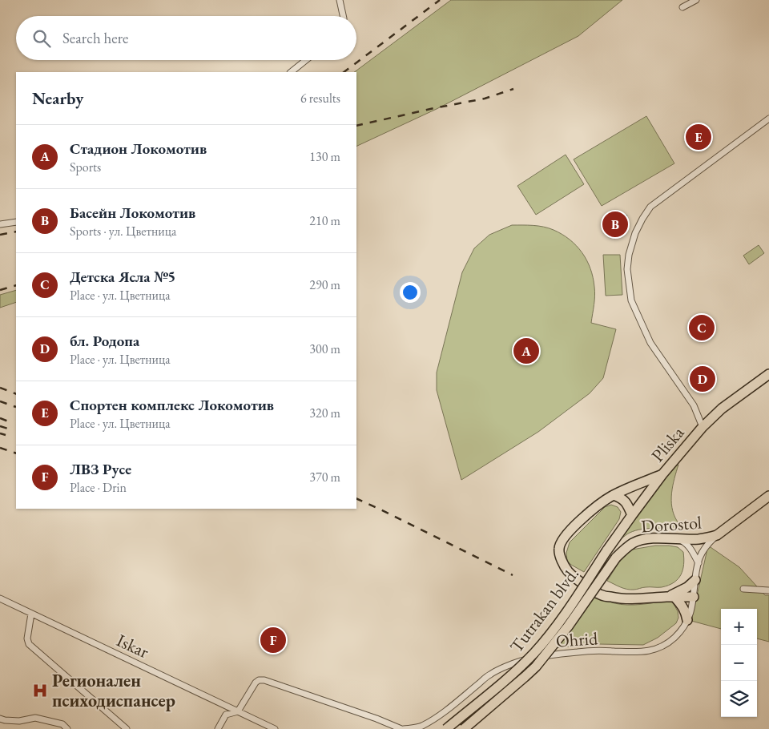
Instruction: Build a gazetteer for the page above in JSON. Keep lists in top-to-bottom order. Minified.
{"streets":{"main road":["Pliska","Dorostol","Tutrakan blvd."],"street":["Ohrid","Iskar"]},"crossings":[["Pliska","Tutrakan blvd."],["Dorostol","Tutrakan blvd."],["Dorostol","Ohrid"]],"places":{"hospital":["Регионален психодиспансер"]},"page":{"search":"Search here","heading":["Nearby","6 results"],"pins":["E","B","C","A","D","F"],"list":[{"mark":"A","name":"Стадион Локомотив","note":"Sports","value":"130 m"},{"mark":"B","name":"Басейн Локомотив","note":"Sports · ул. Цветница","value":"210 m"},{"mark":"C","name":"Детска Ясла №5","note":"Place · ул. Цветница","value":"290 m"},{"mark":"D","name":"бл. Родопа","note":"Place · ул. Цветница","value":"300 m"},{"mark":"E","name":"Спортен комплекс Локомотив","note":"Place · ул. Цветница","value":"320 m"},{"mark":"F","name":"ЛВЗ Русе","note":"Place · Drin","value":"370 m"}],"map_buttons":["+","−"]}}
